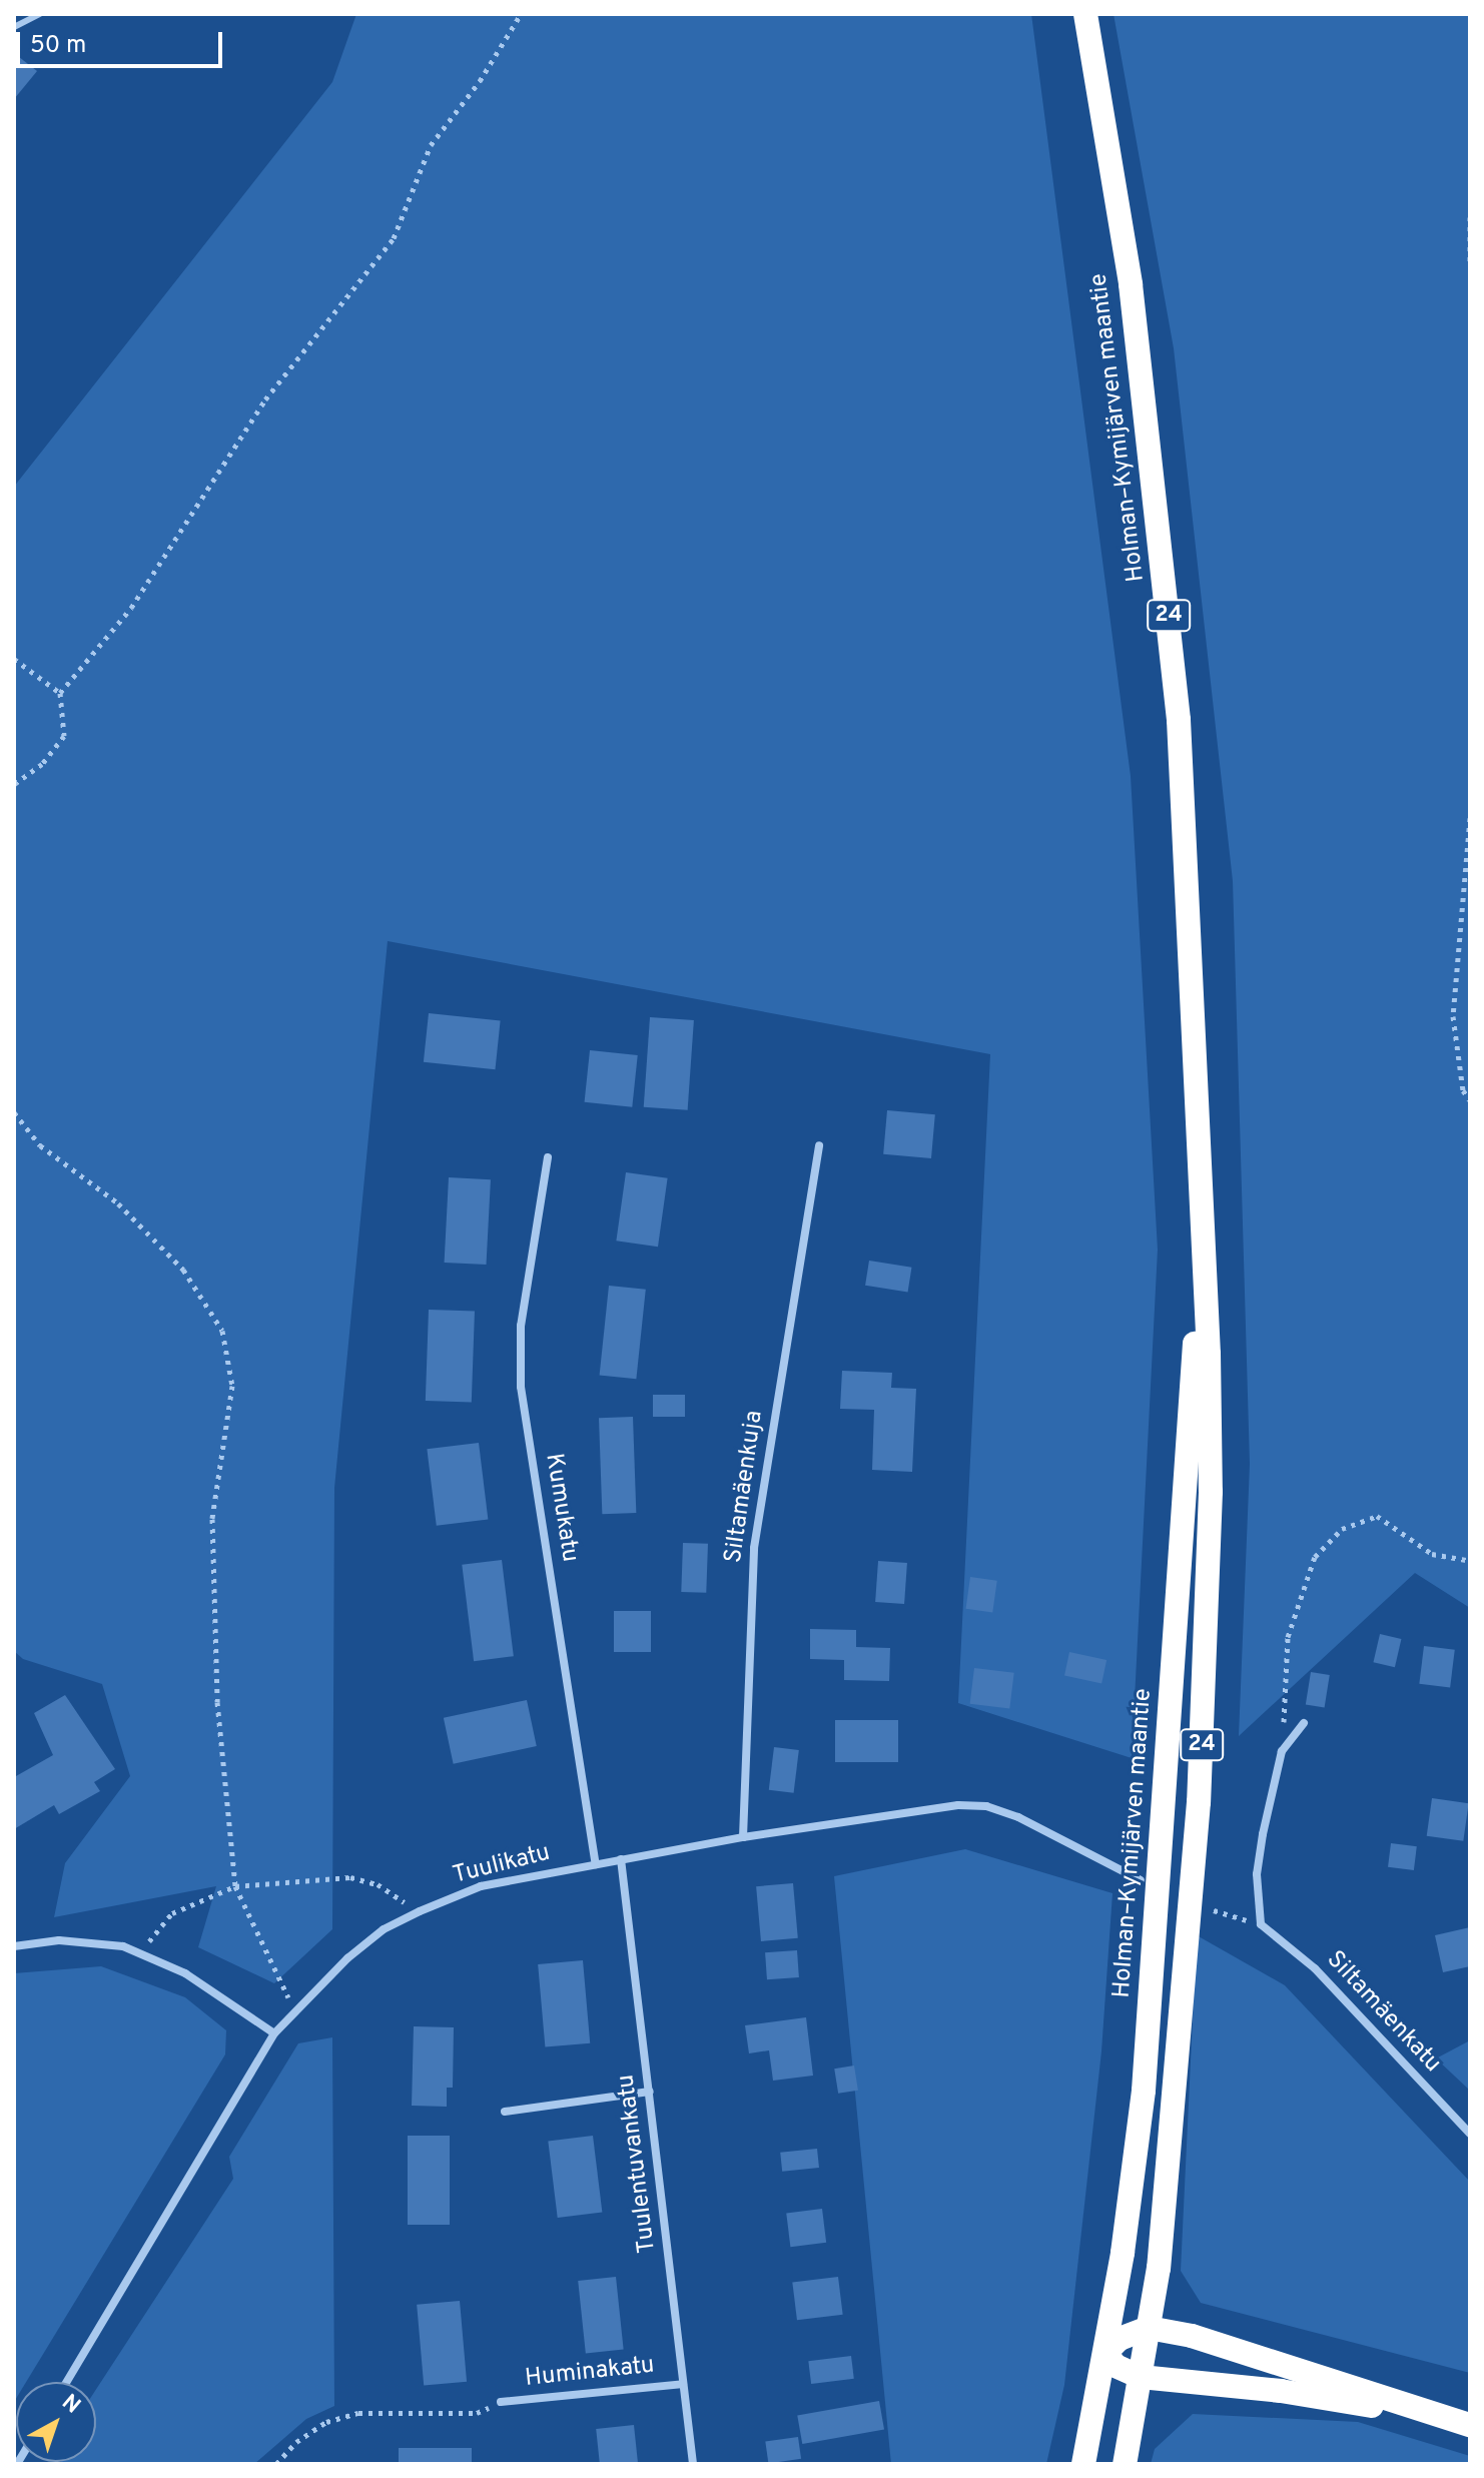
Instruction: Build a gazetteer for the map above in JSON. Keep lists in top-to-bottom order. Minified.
{"streets":{"highway":["Holman–Kymijärven maantie","24"],"street":["Siltamäenkuja","Kumukatu","Tuulikatu","Siltamäenkatu","Tuulentuvankatu","Huminakatu"]},"crossings":[["Siltamäenkuja","Tuulikatu"],["Kumukatu","Tuulikatu"],["Tuulikatu","Tuulentuvankatu"],["Tuulentuvankatu","Huminakatu"]],"scale_bar":"50 m","north":"top right"}
